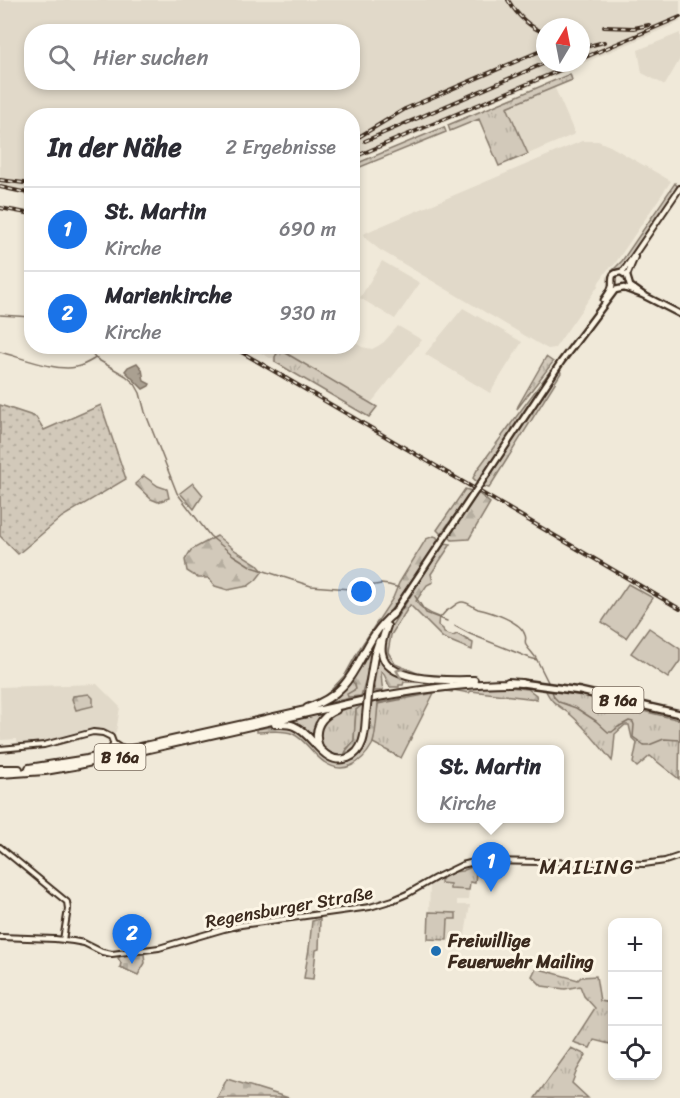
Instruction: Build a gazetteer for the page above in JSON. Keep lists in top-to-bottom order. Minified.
{"streets":{"highway":["B 16a"],"street":["Regensburger Straße"]},"districts":["MAILING"],"places":["Freiwillige Feuerwehr Mailing"],"north":"top","page":{"search":"Hier suchen","heading":["In der Nähe","2 Ergebnisse"],"list":[{"mark":"1","name":"St. Martin","note":"Kirche","value":"690 m"},{"mark":"2","name":"Marienkirche","note":"Kirche","value":"930 m"}],"popup":["St. Martin","Kirche"],"pins":["1","2"],"map_buttons":["+","−"]}}
